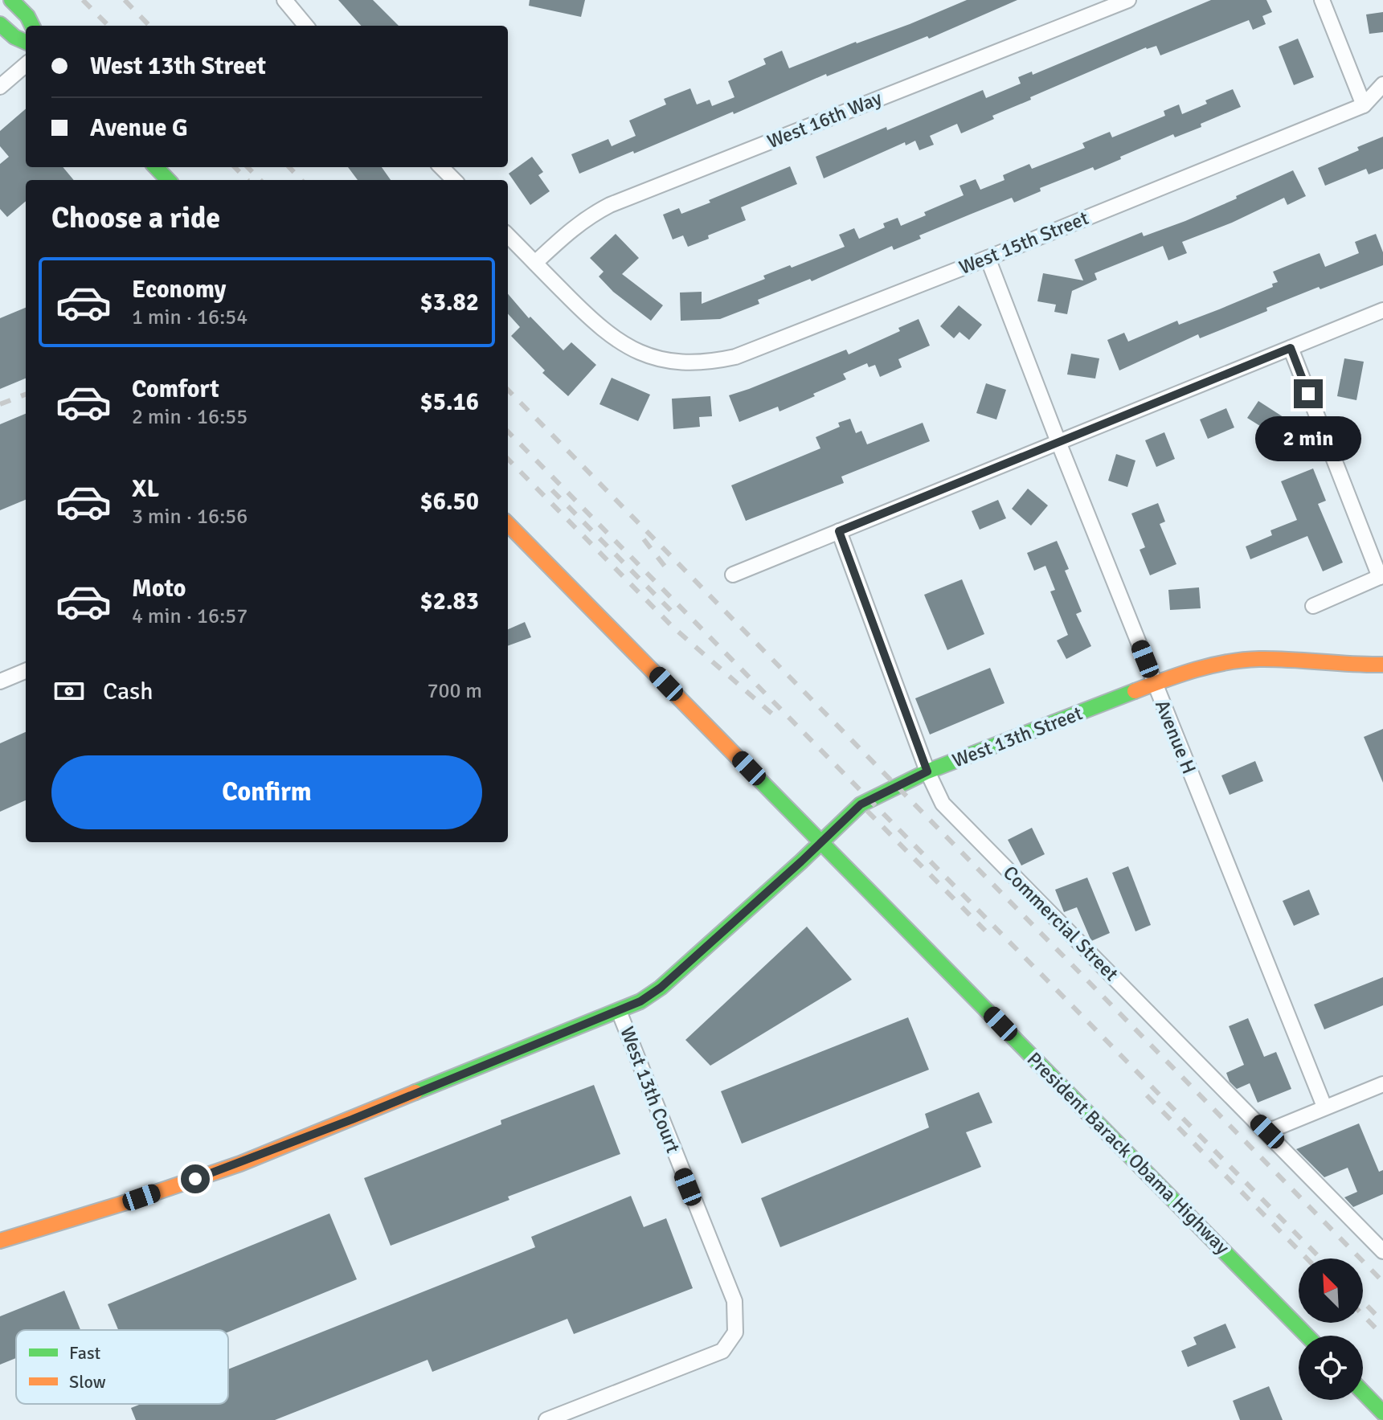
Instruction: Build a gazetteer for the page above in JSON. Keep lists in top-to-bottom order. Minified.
{"streets":{"street":["West 16th Way","West 15th Street","West 13th Street","Avenue H","Commercial Street","West 13th Court","President Barack Obama Highway"]},"crossings":[["West 16th Way","West 15th Street"],["West 15th Street","Avenue H"],["West 13th Street","Avenue H"],["West 13th Street","Commercial Street"],["West 13th Street","West 13th Court"],["West 13th Street","President Barack Obama Highway"]],"legend":["Fast","Slow"],"north":"top left","page":{"banner":["West 13th Street","Avenue G"],"heading":"Choose a ride","list":[{"name":"Economy","note":"1 min · 16:54","value":"$3.82"},{"name":"Comfort","note":"2 min · 16:55","value":"$5.16"},{"name":"XL","note":"3 min · 16:56","value":"$6.50"},{"name":"Moto","note":"4 min · 16:57","value":"$2.83"}],"bubble":"2 min","pay":["Cash","700 m"],"buttons":"Confirm"}}
